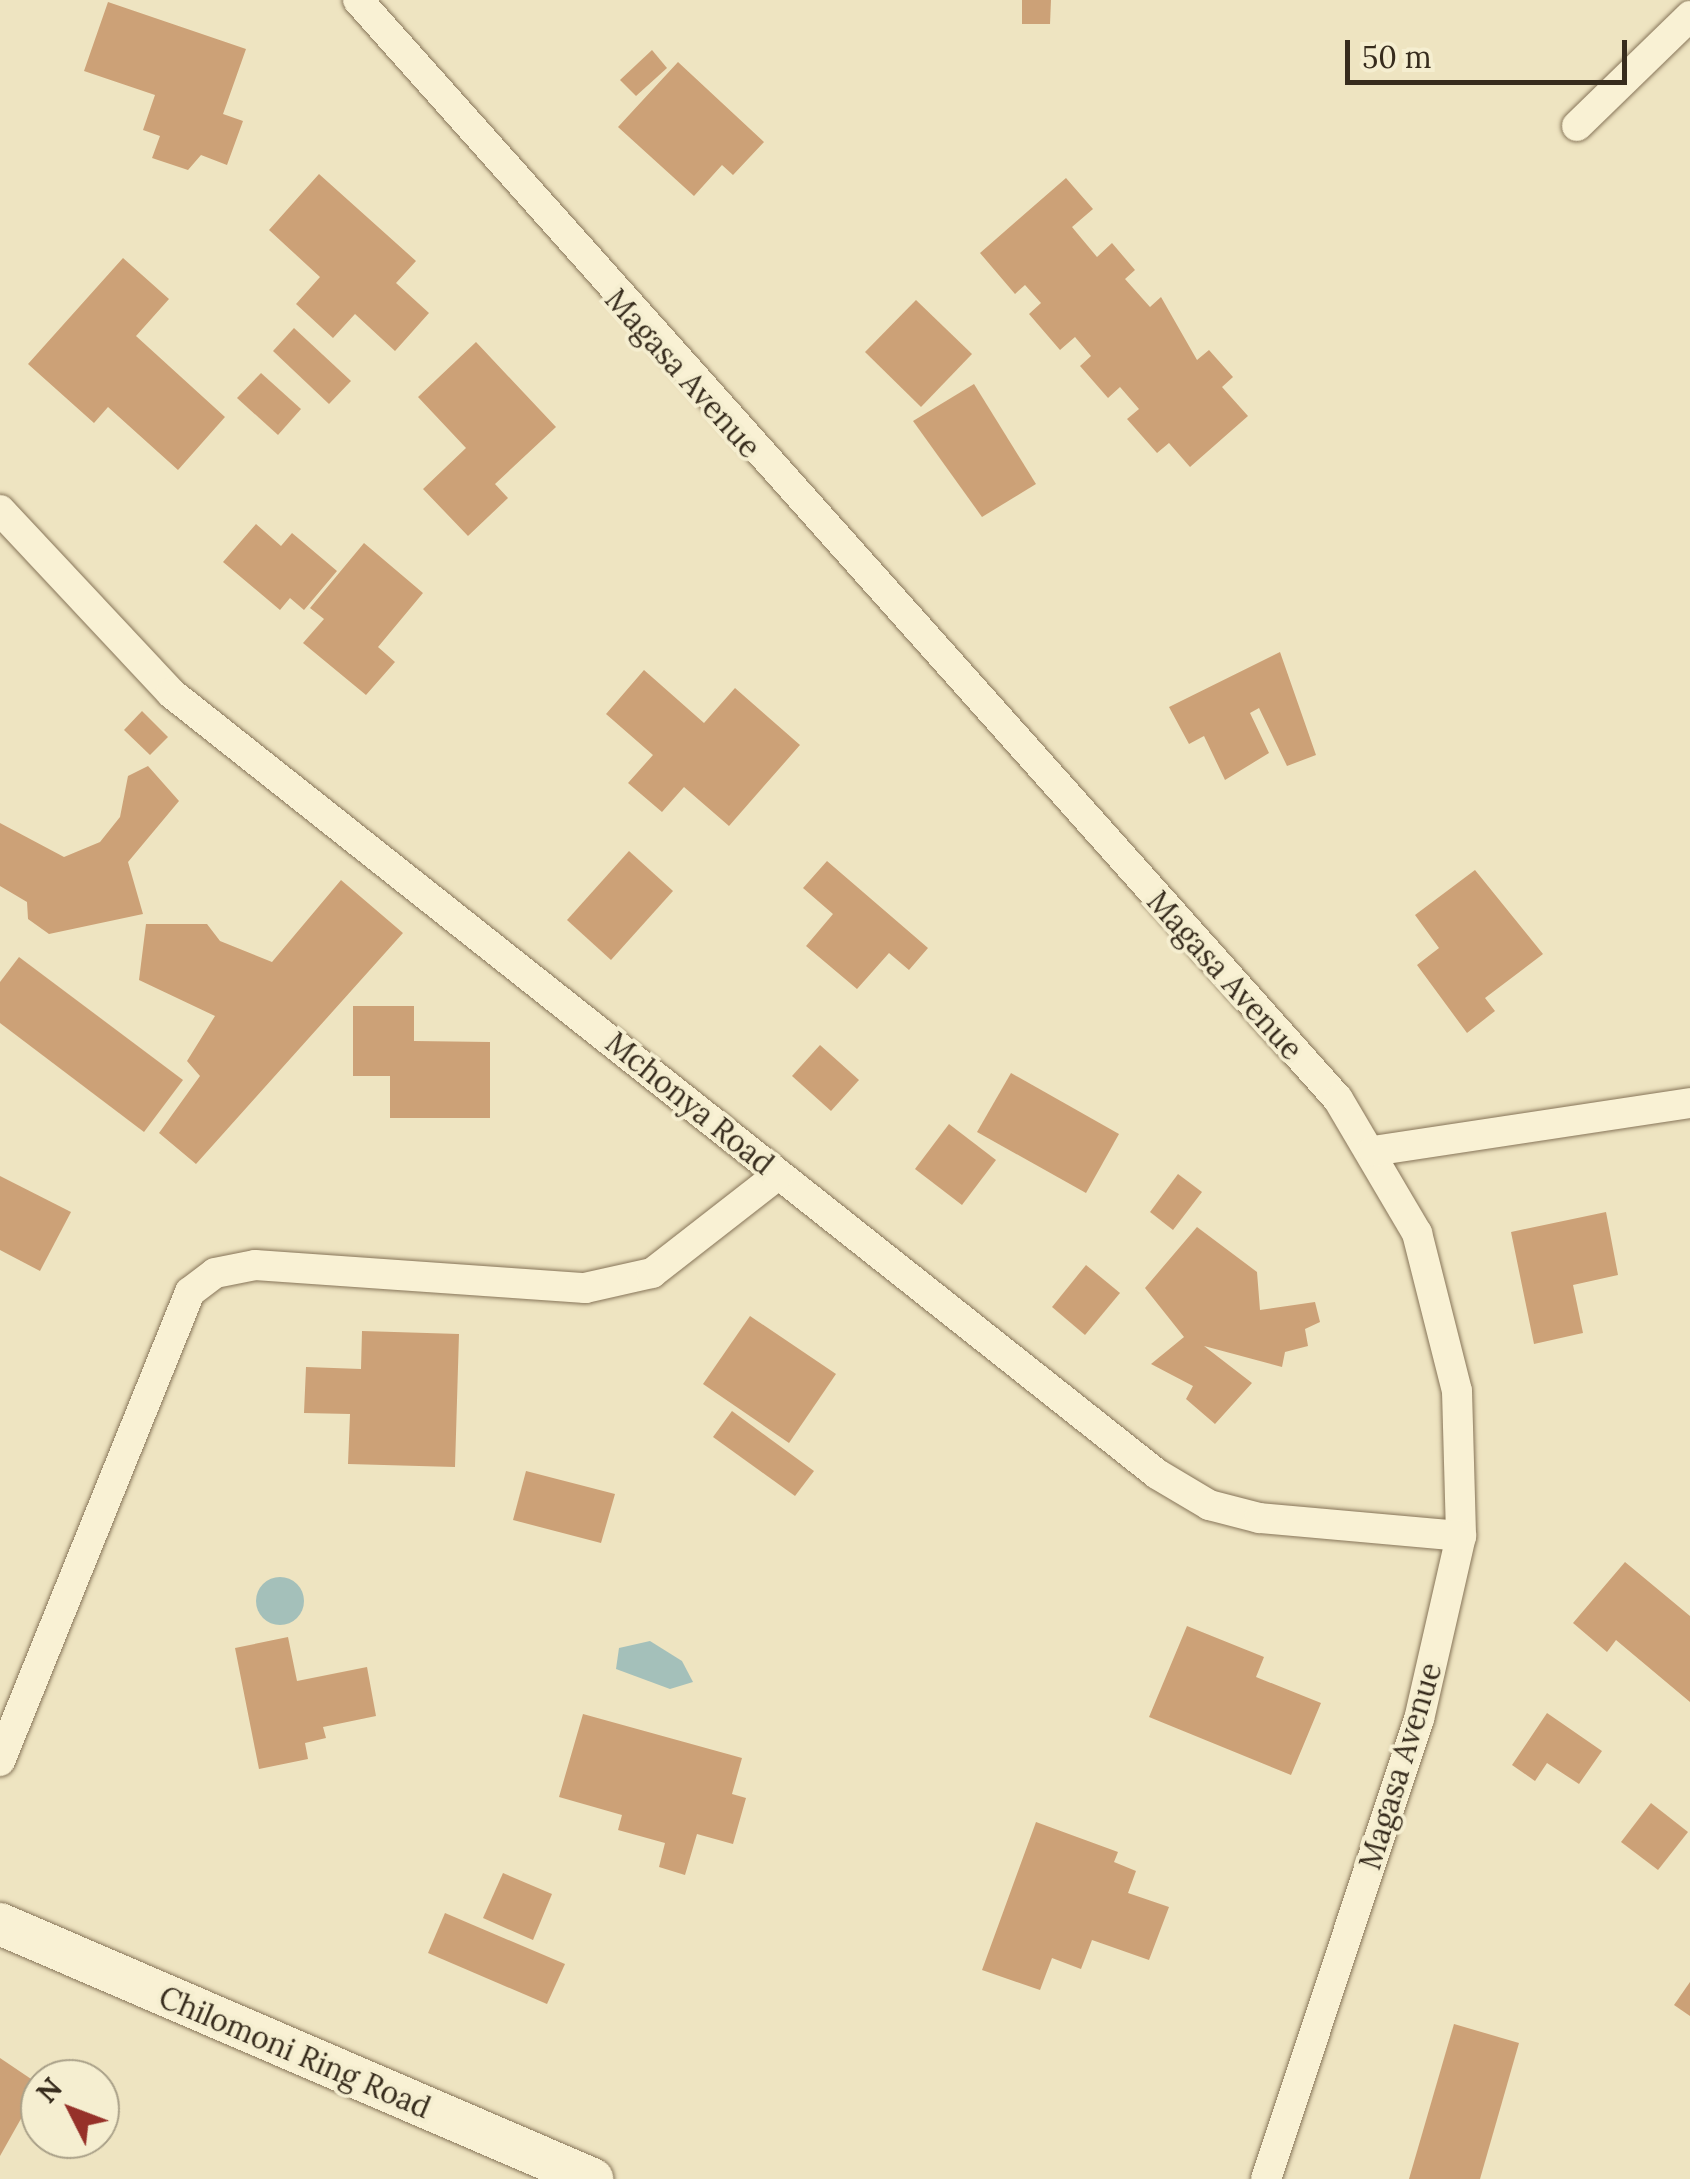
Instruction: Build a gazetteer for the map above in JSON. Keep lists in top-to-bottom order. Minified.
{"streets":{"street":["Magasa Avenue","Mchonya Road","Chilomoni Ring Road"]},"crossings":[["Magasa Avenue","Mchonya Road"]],"scale_bar":"50 m","north":"top left"}
